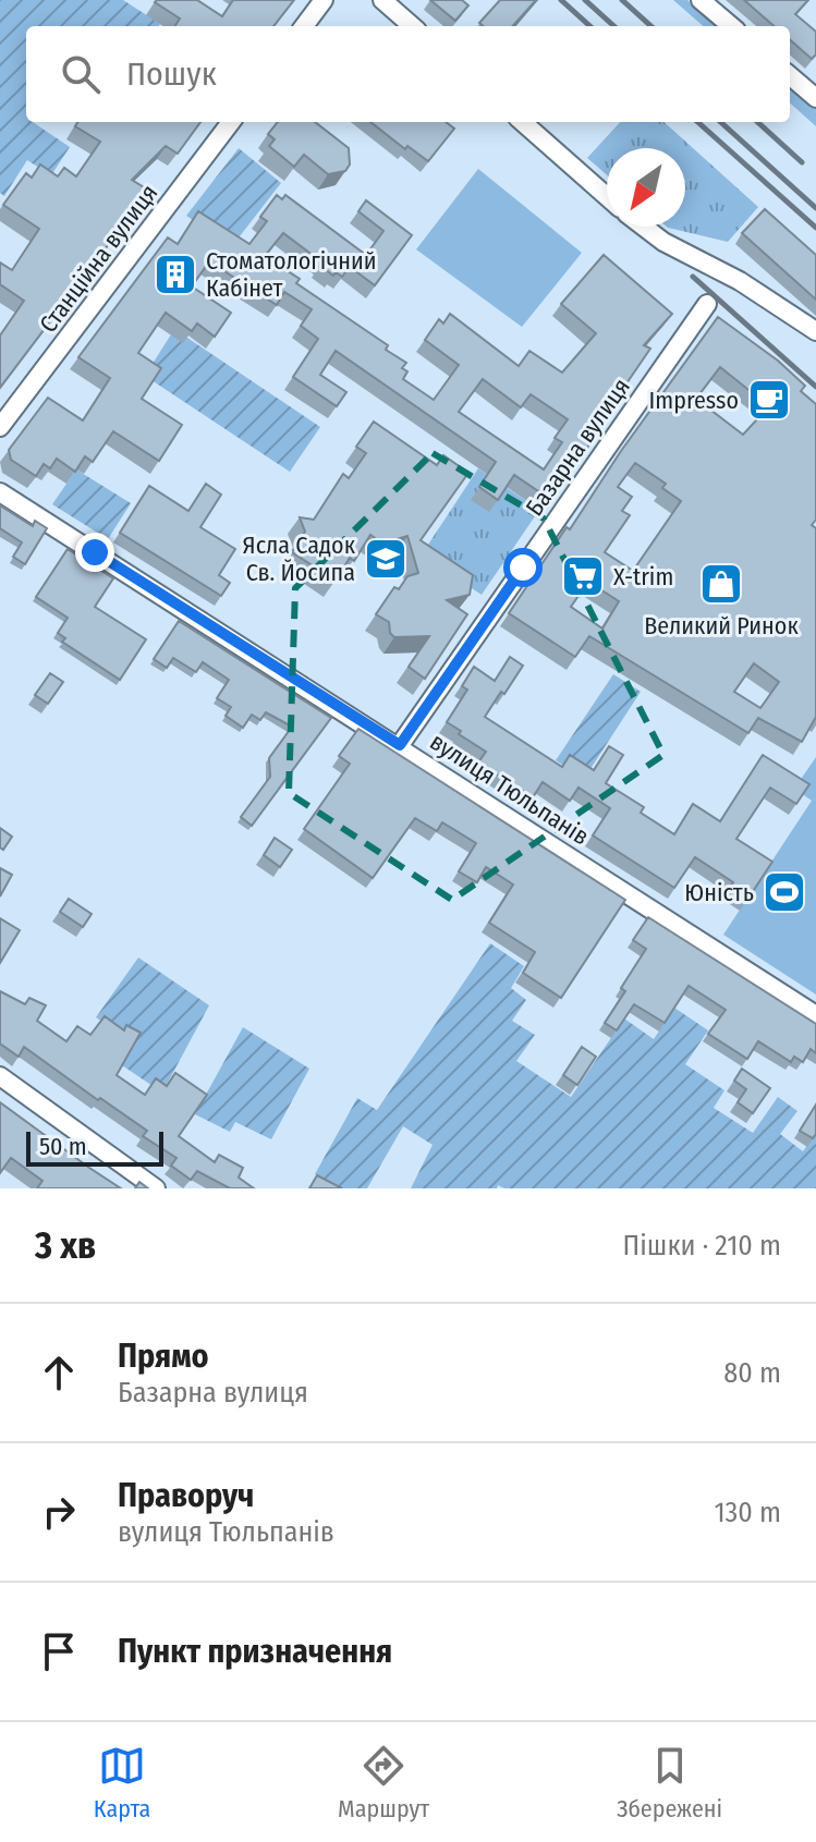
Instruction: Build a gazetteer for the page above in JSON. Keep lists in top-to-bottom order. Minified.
{"streets":{"street":["Станційна вулиця","Базарна вулиця","вулиця Тюльпанів"]},"crossings":[["Базарна вулиця","вулиця Тюльпанів"]],"places":{"building":["Стоматологічний Кабінет"],"cafe":["Impresso"],"school or university":["Ясла Садок Св. Йосипа"],"supermarket":["X-trim"],"shop":["Великий Ринок"],"sports":["Юність"]},"scale_bar":"50 m","north":"bottom left","page":{"search":"Пошук","scale":"50 m","heading":["3 хв","Пішки · 210 m"],"list":[["Прямо","Базарна вулиця","80 m"],["Праворуч","вулиця Тюльпанів","130 m"],"Пункт призначення"],"nav":["Карта","Маршрут","Збережені"]}}
